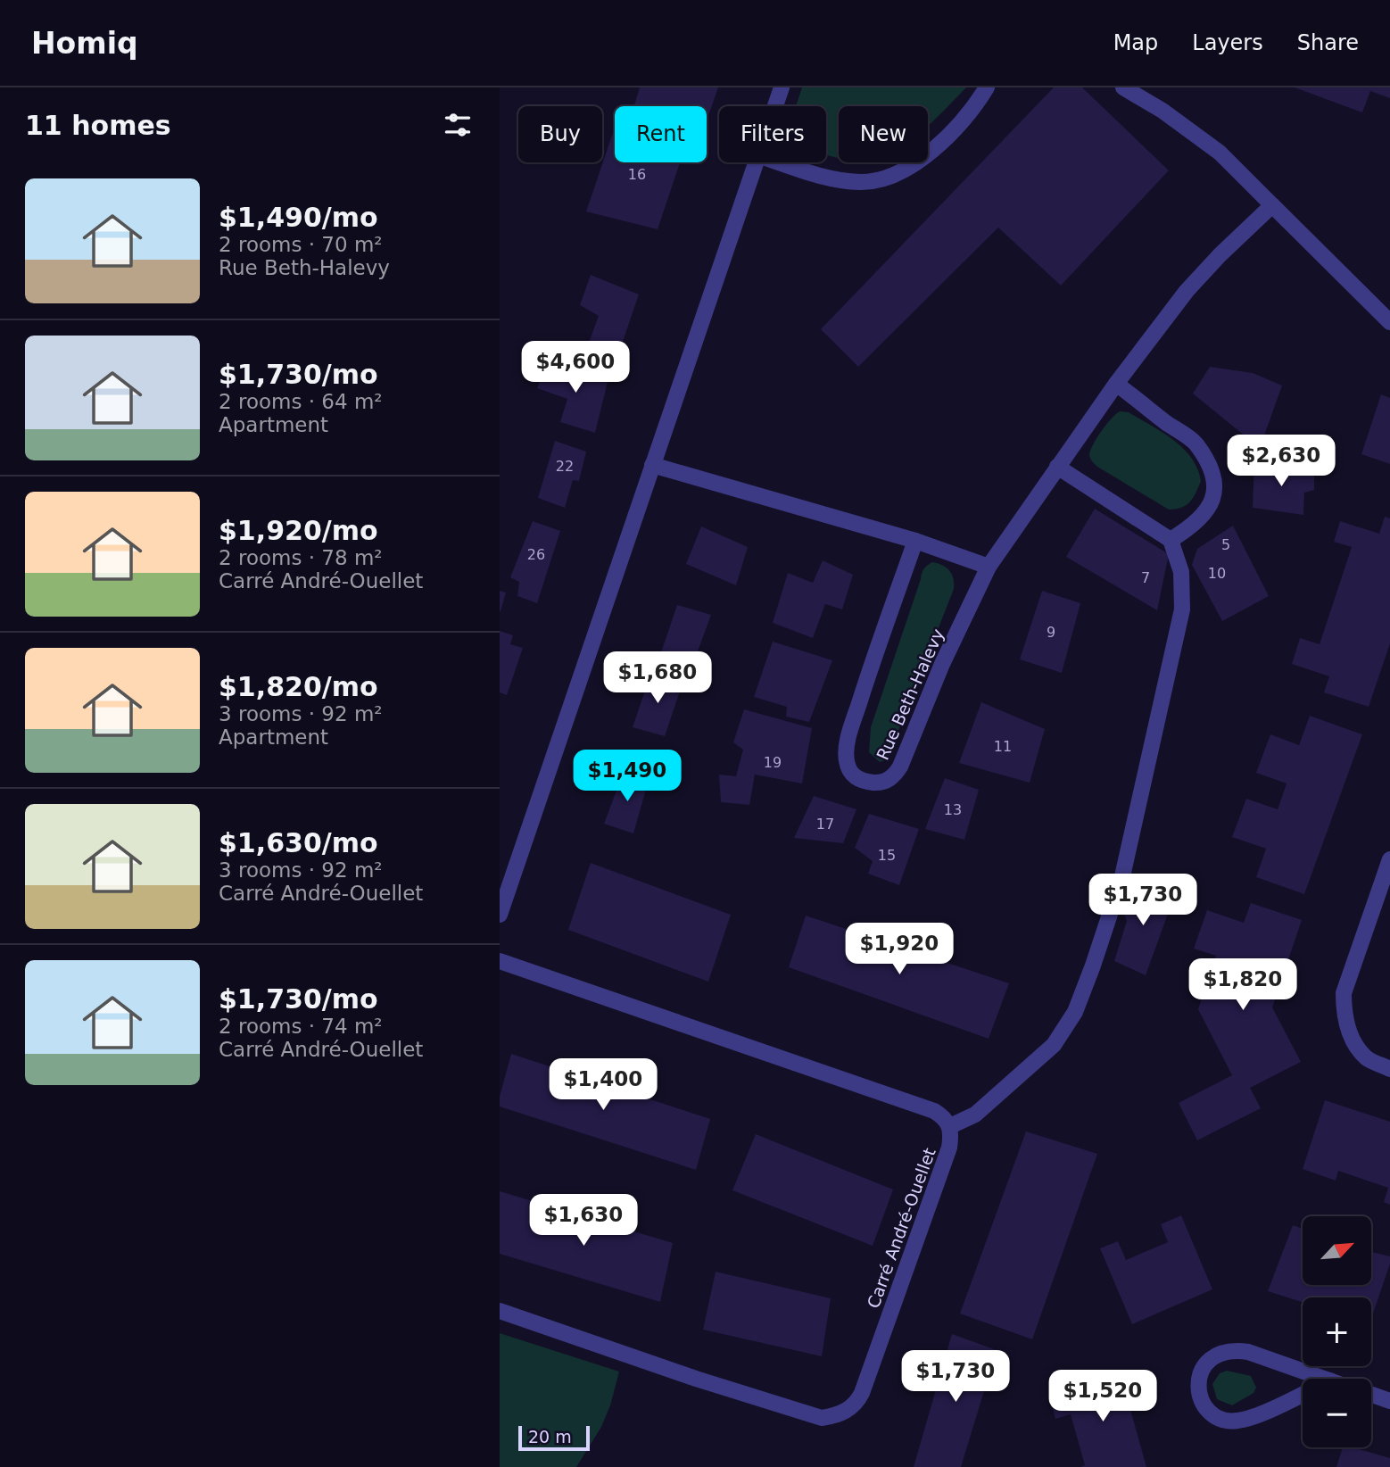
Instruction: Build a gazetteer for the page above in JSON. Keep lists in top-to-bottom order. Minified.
{"streets":{"street":["Rue Beth-Halevy","Carré André-Ouellet"]},"house_numbers":["16","22","5","26","10","7","9","11","19","13","17","15"],"scale_bar":"20 m","north":"top right","page":{"header":"Homiq","nav":["Map","Layers","Share"],"heading":"11 homes","chip":["Buy","Rent","Filters","New"],"list":[{"name":"$1,490/mo","note":"2 rooms · 70 m² · Rue Beth-Halevy"},{"name":"$1,730/mo","note":"2 rooms · 64 m² · Apartment"},{"name":"$1,920/mo","note":"2 rooms · 78 m² · Carré André-Ouellet"},{"name":"$1,820/mo","note":"3 rooms · 92 m² · Apartment"},{"name":"$1,630/mo","note":"3 rooms · 92 m² · Carré André-Ouellet"},{"name":"$1,730/mo","note":"2 rooms · 74 m² · Carré André-Ouellet"}],"price":["$4,600","$2,630","$1,680","$1,490","$1,730","$1,920","$1,820","$1,400","$1,630","$1,730","$1,520"],"map_buttons":["+","−"],"scale":"20 m"}}
